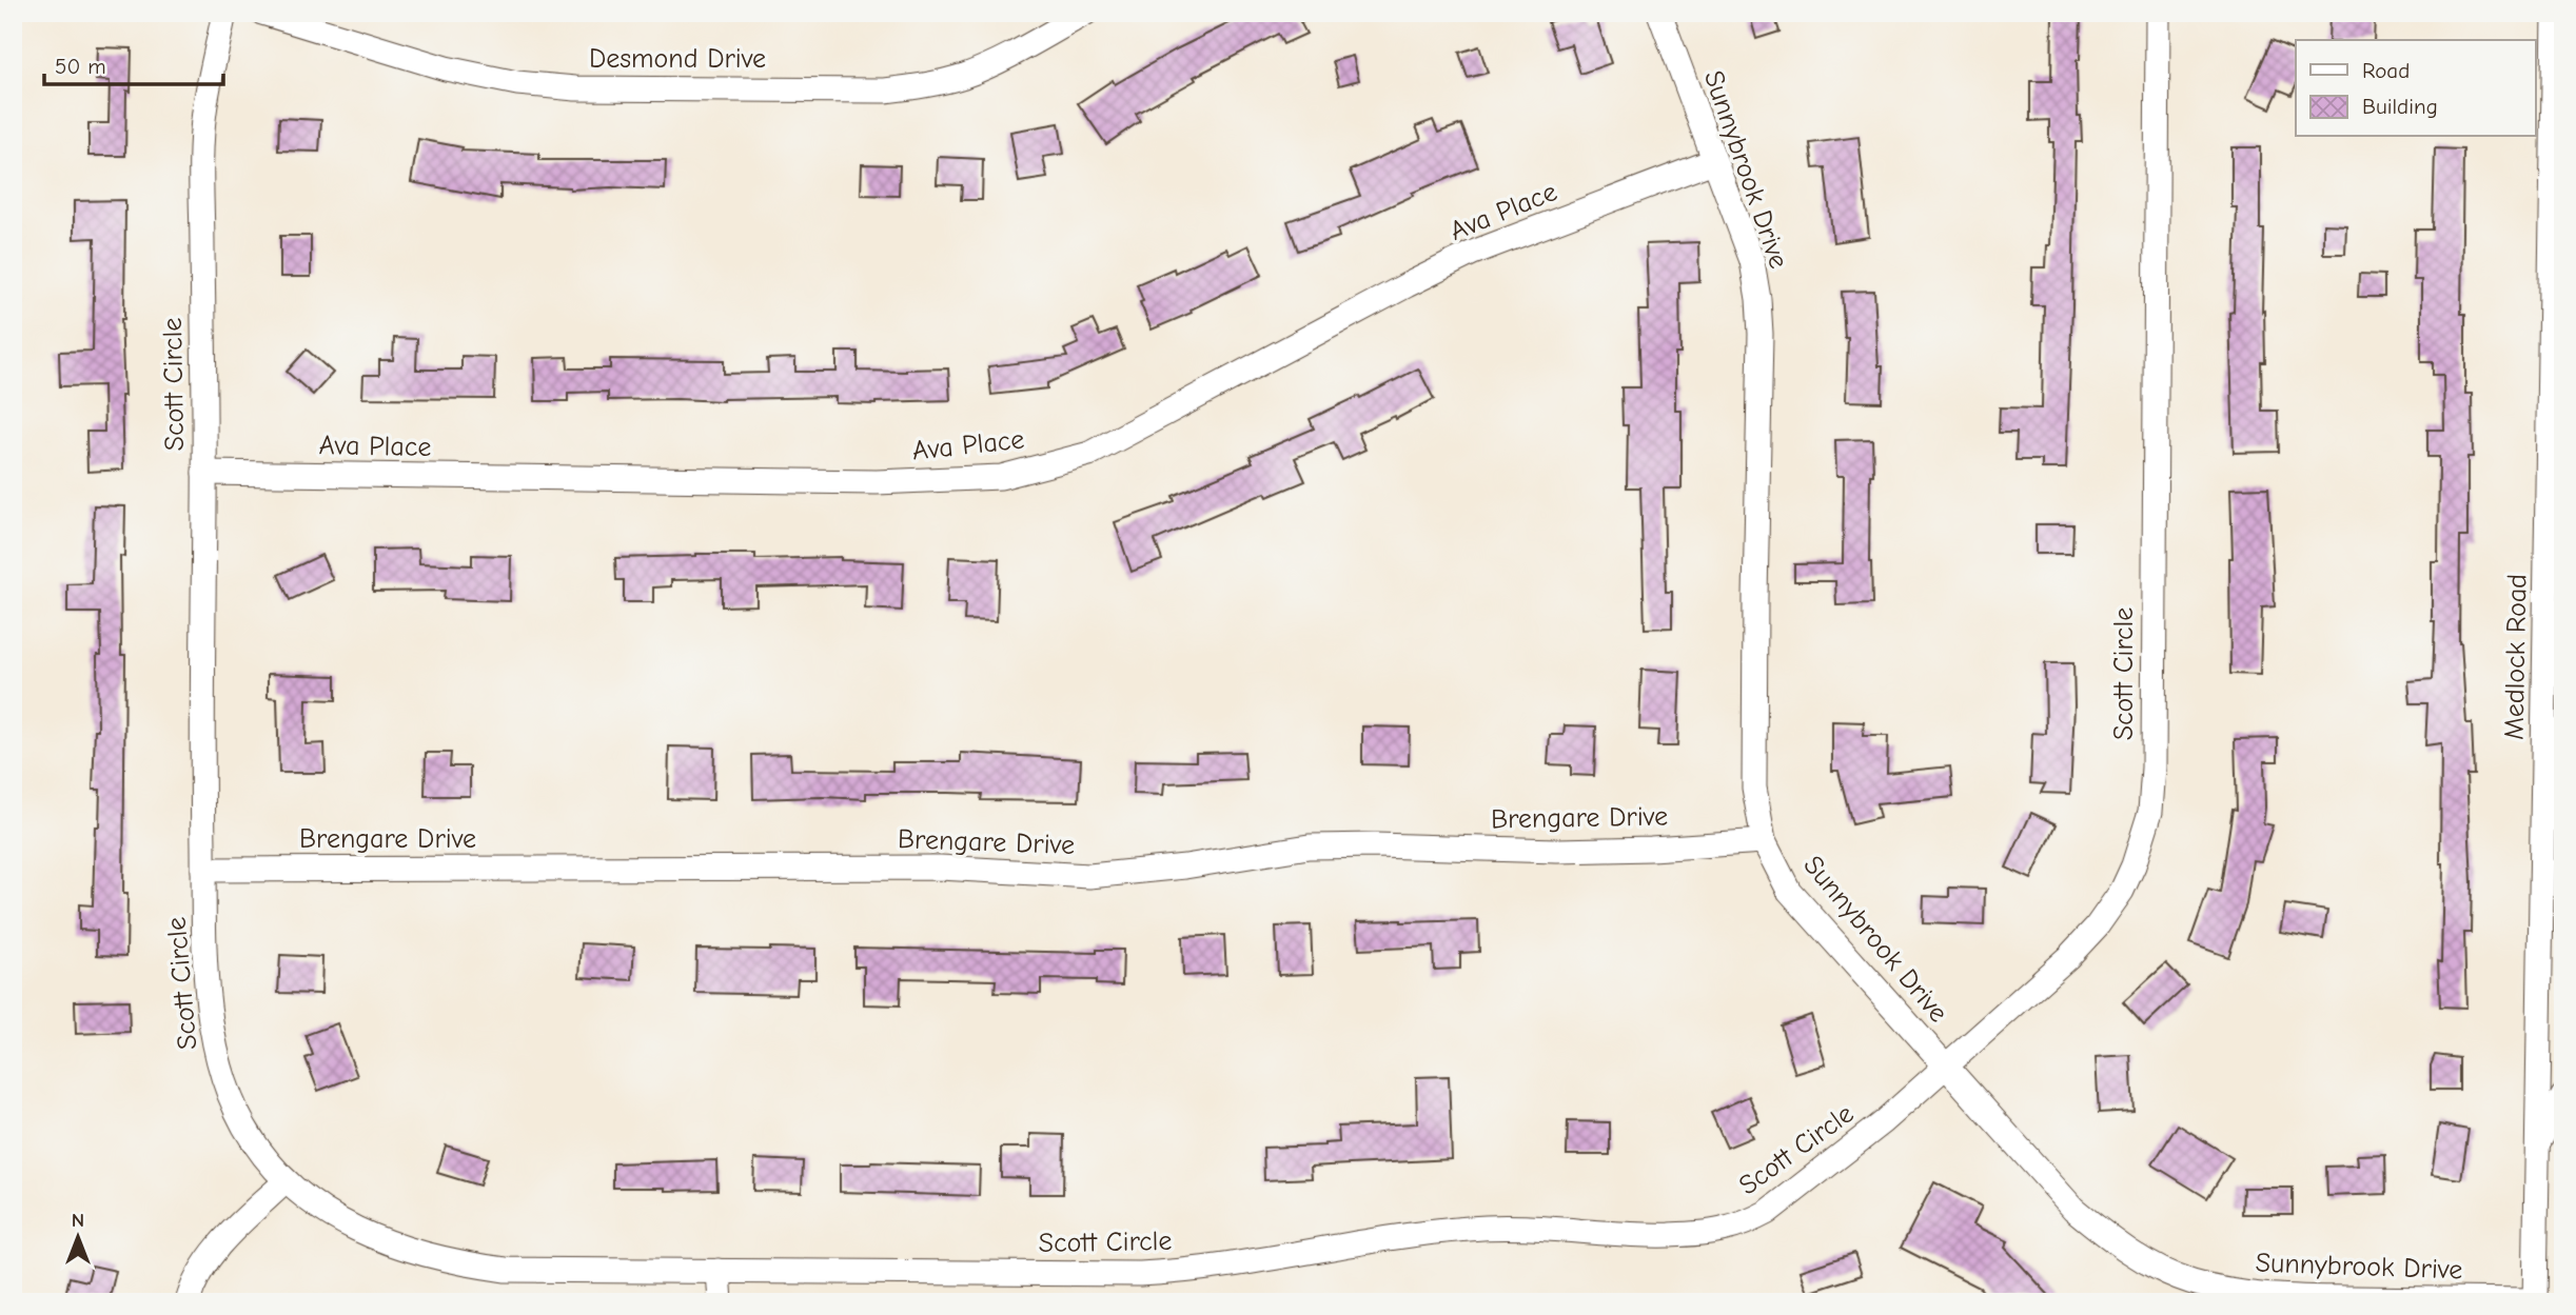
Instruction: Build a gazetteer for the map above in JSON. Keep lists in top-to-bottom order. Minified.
{"streets":{"street":["Desmond Drive","Sunnybrook Drive","Ava Place","Scott Circle","Medlock Road","Brengare Drive"]},"crossings":[["Sunnybrook Drive","Ava Place"],["Sunnybrook Drive","Scott Circle"],["Sunnybrook Drive","Medlock Road"],["Sunnybrook Drive","Brengare Drive"],["Ava Place","Scott Circle"],["Scott Circle","Brengare Drive"]],"legend":["Road","Building"],"scale_bar":"50 m","north":"top"}
